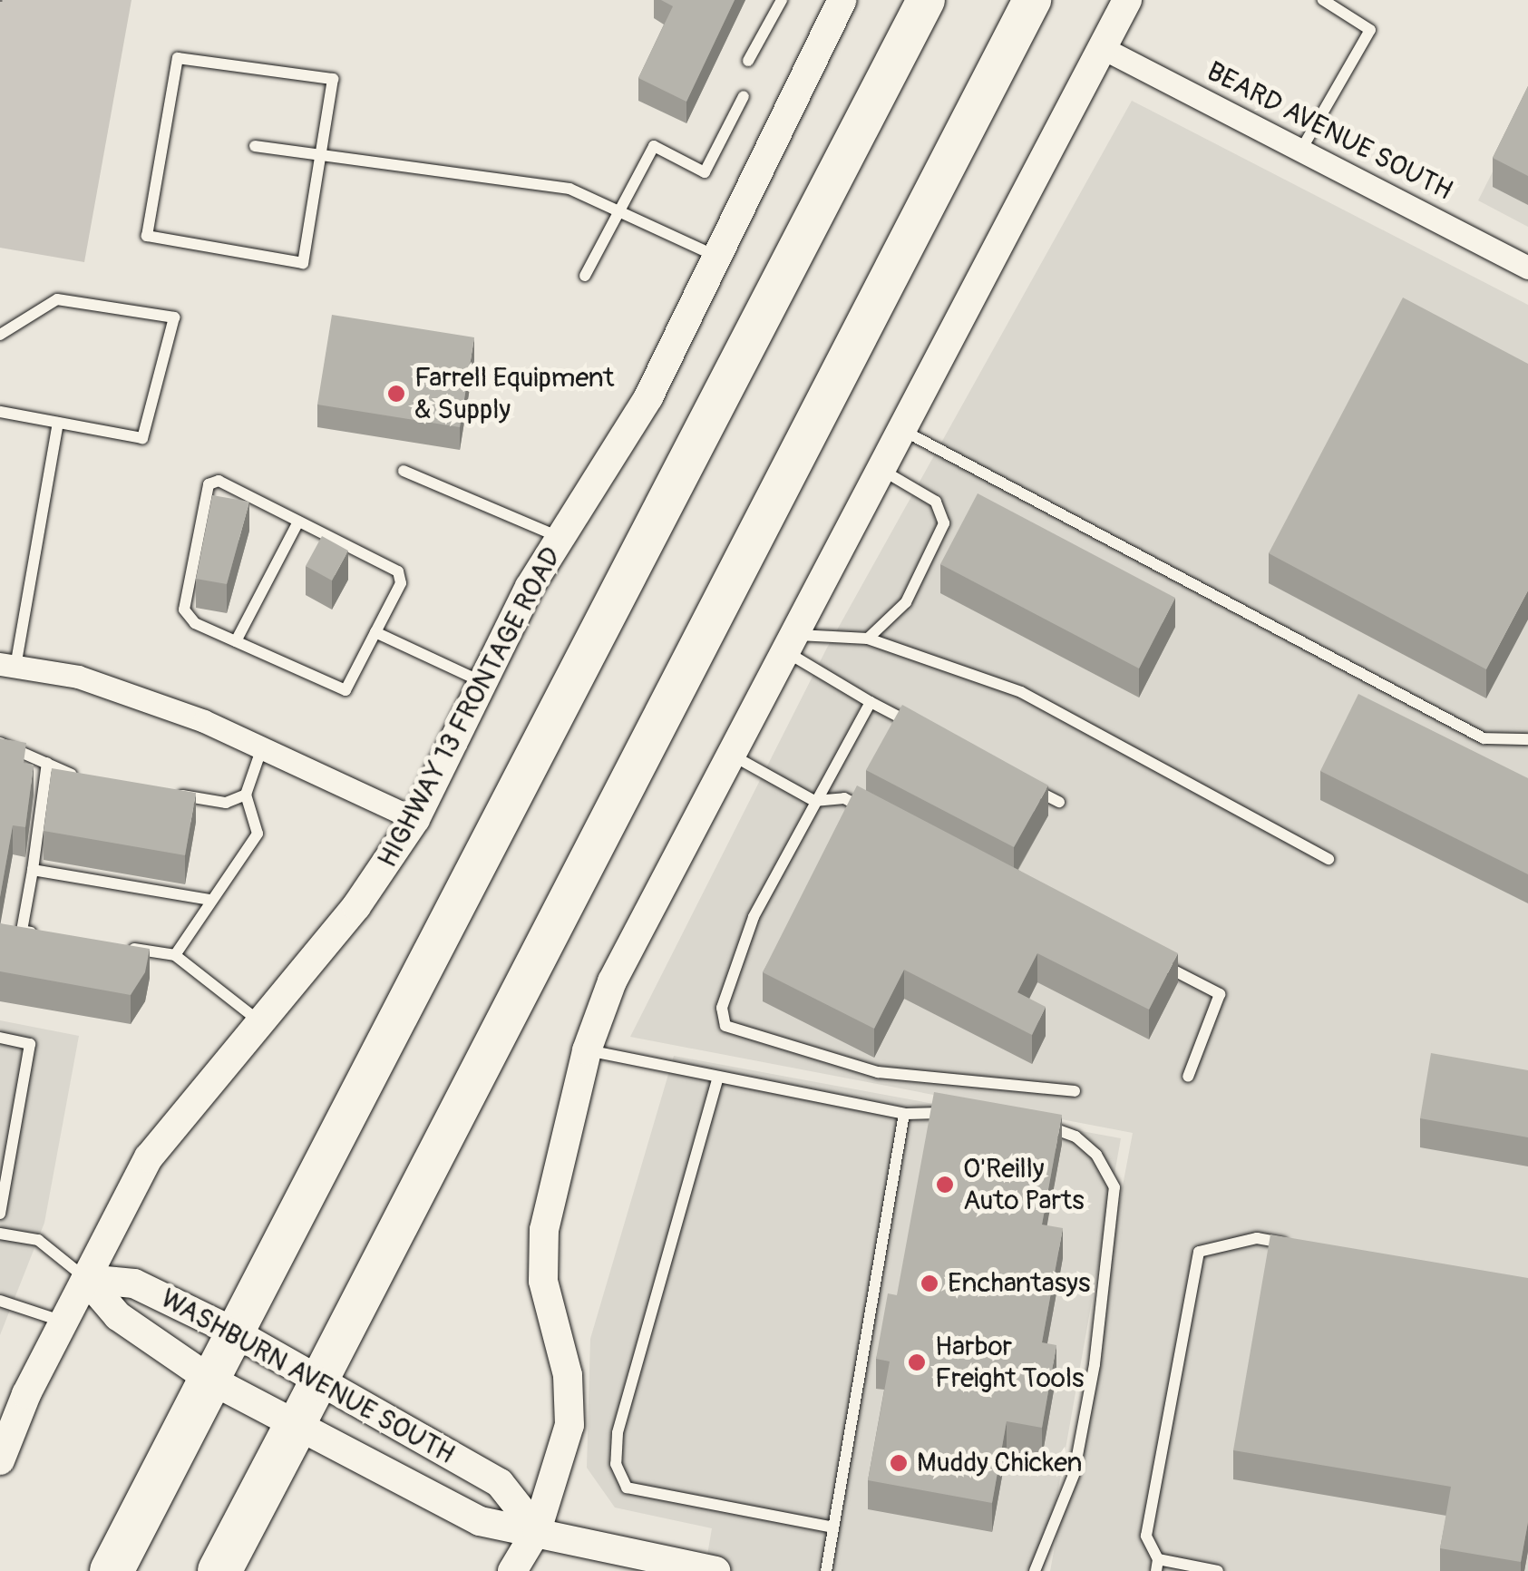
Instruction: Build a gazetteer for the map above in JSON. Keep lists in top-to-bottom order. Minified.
{"streets":{"street":["BEARD AVENUE SOUTH","HIGHWAY 13 FRONTAGE ROAD","WASHBURN AVENUE SOUTH"]},"crossings":[["HIGHWAY 13 FRONTAGE ROAD","WASHBURN AVENUE SOUTH"]],"places":["Farrell Equipment & Supply","O'Reilly Auto Parts","Enchantasys","Harbor Freight Tools","Muddy Chicken"]}
